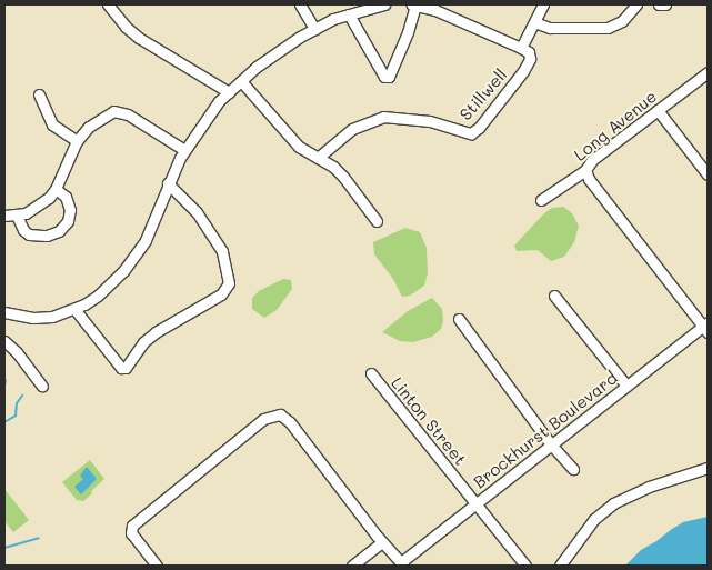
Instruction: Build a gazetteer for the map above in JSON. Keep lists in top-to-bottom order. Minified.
{"streets":{"street":["Stillwell","Long Avenue","Linton Street","Brockhurst Boulevard"]},"crossings":[["Linton Street","Brockhurst Boulevard"]]}
